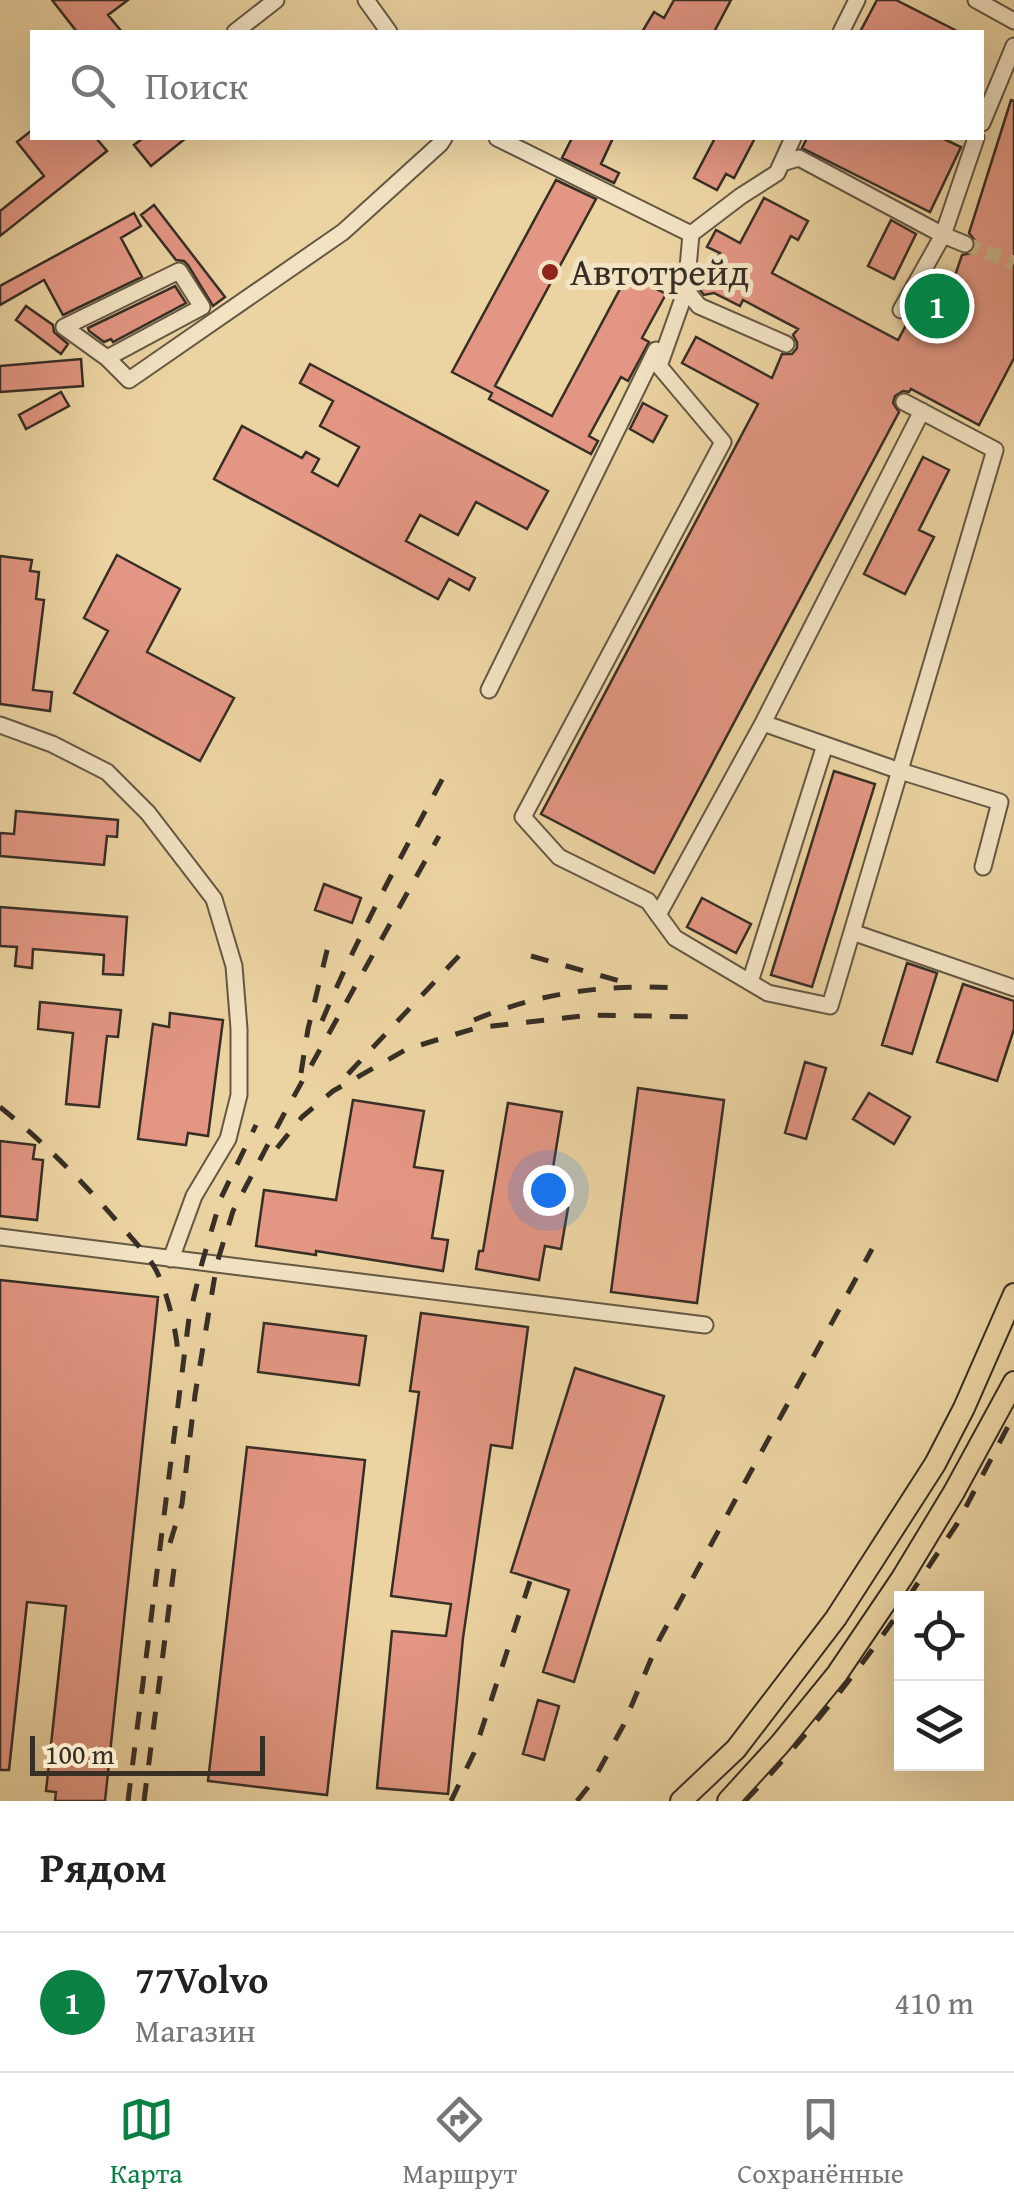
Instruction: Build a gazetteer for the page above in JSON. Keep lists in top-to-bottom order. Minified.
{"places":["Автотрейд"],"scale_bar":"100 m","page":{"search":"Поиск","pins":"1","scale":"100 m","heading":"Рядом","list":[{"mark":"1","name":"77Volvo","note":"Магазин","value":"410 m"}],"nav":["Карта","Маршрут","Сохранённые"]}}
